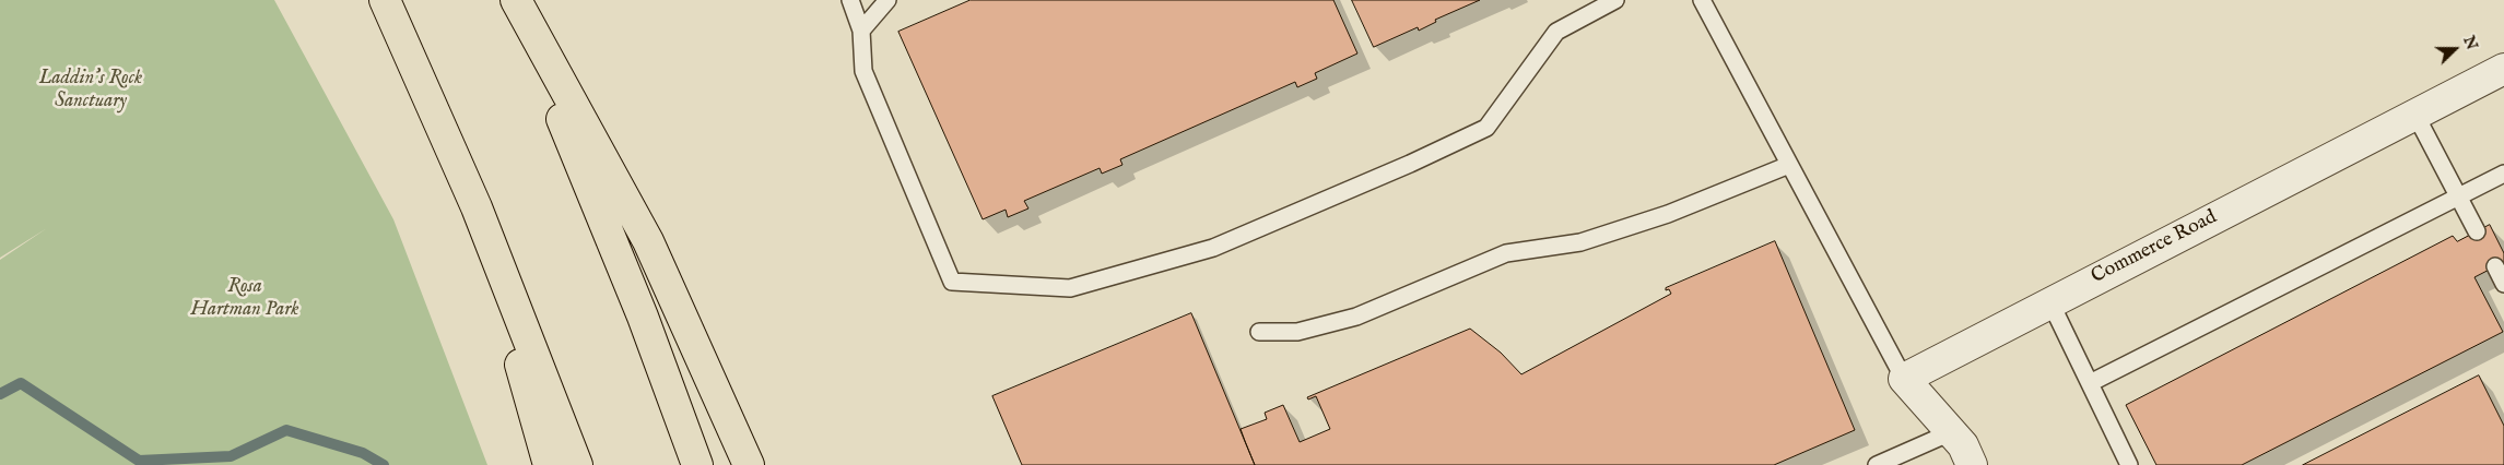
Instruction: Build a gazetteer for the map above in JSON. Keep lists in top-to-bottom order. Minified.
{"streets":{"street":["Commerce Road"]},"parks":["Laddin's Rock Sanctuary","Rosa Hartman Park"],"north":"right"}
